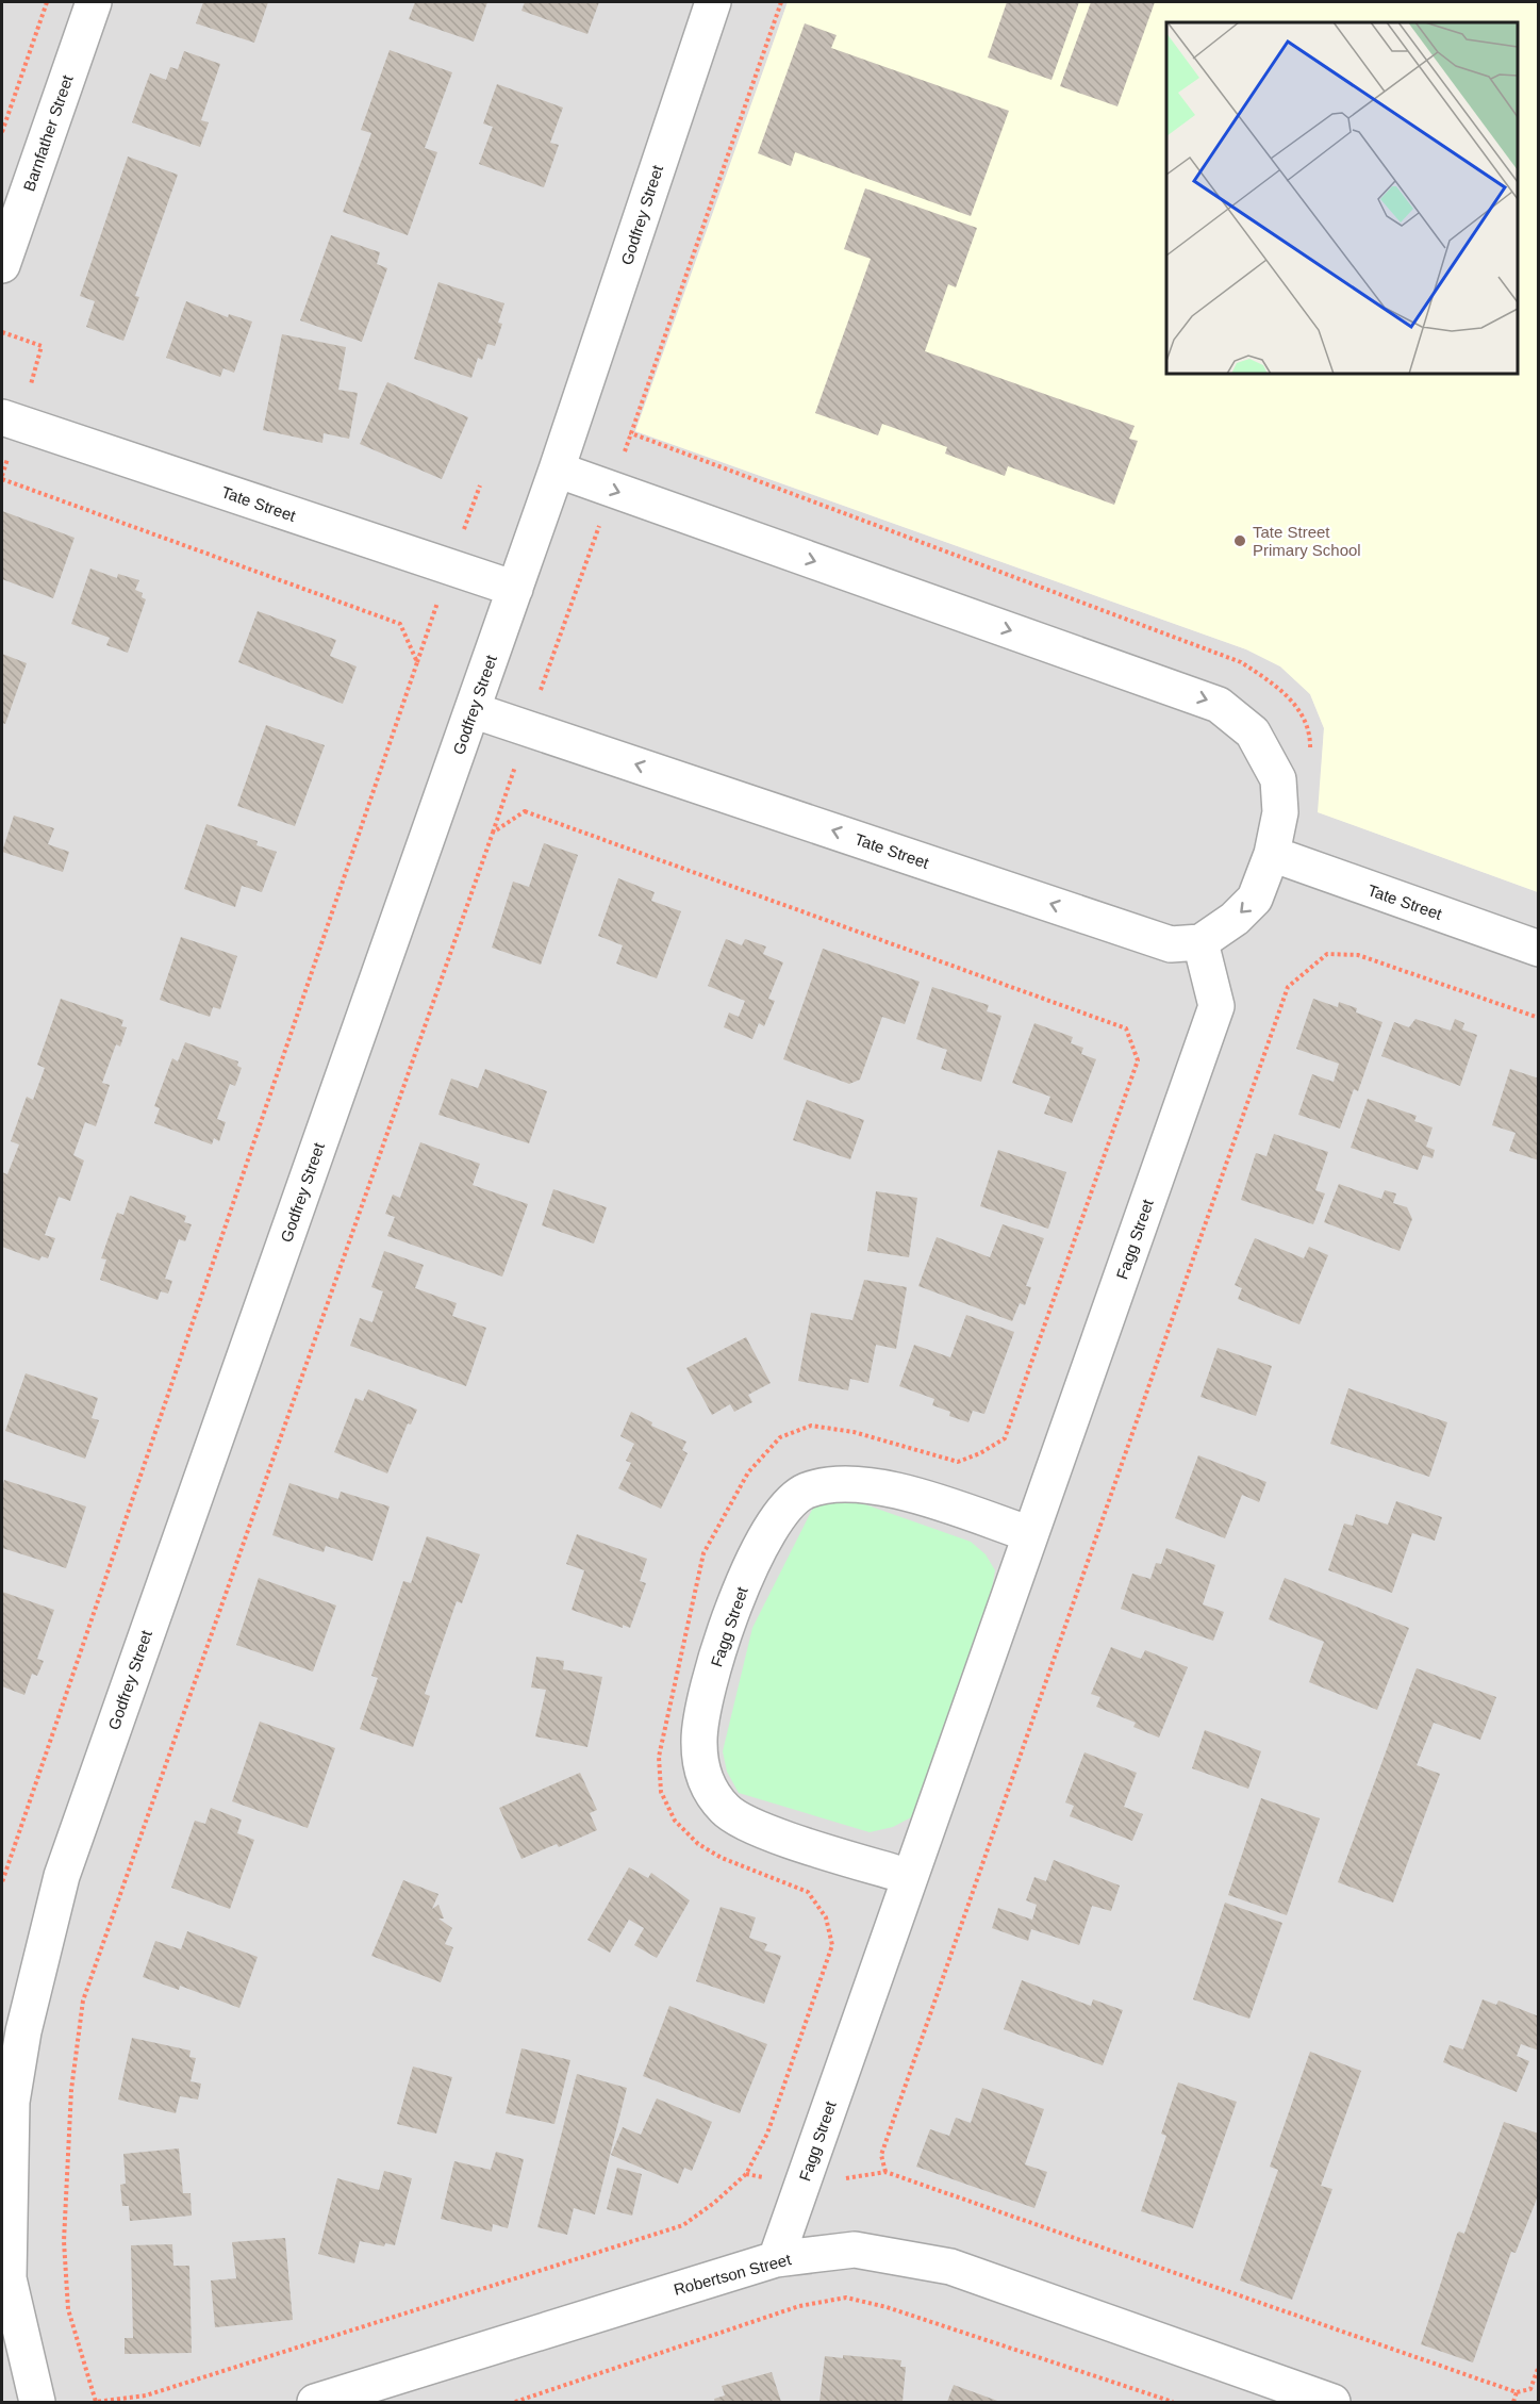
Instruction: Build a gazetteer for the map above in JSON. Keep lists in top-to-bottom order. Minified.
{"streets":{"street":["Barnfather Street","Godfrey Street","Tate Street","Fagg Street","Robertson Street"]},"crossings":[["Godfrey Street","Tate Street"],["Tate Street","Fagg Street"],["Fagg Street","Robertson Street"]],"places":["Tate Street Primary School"]}
